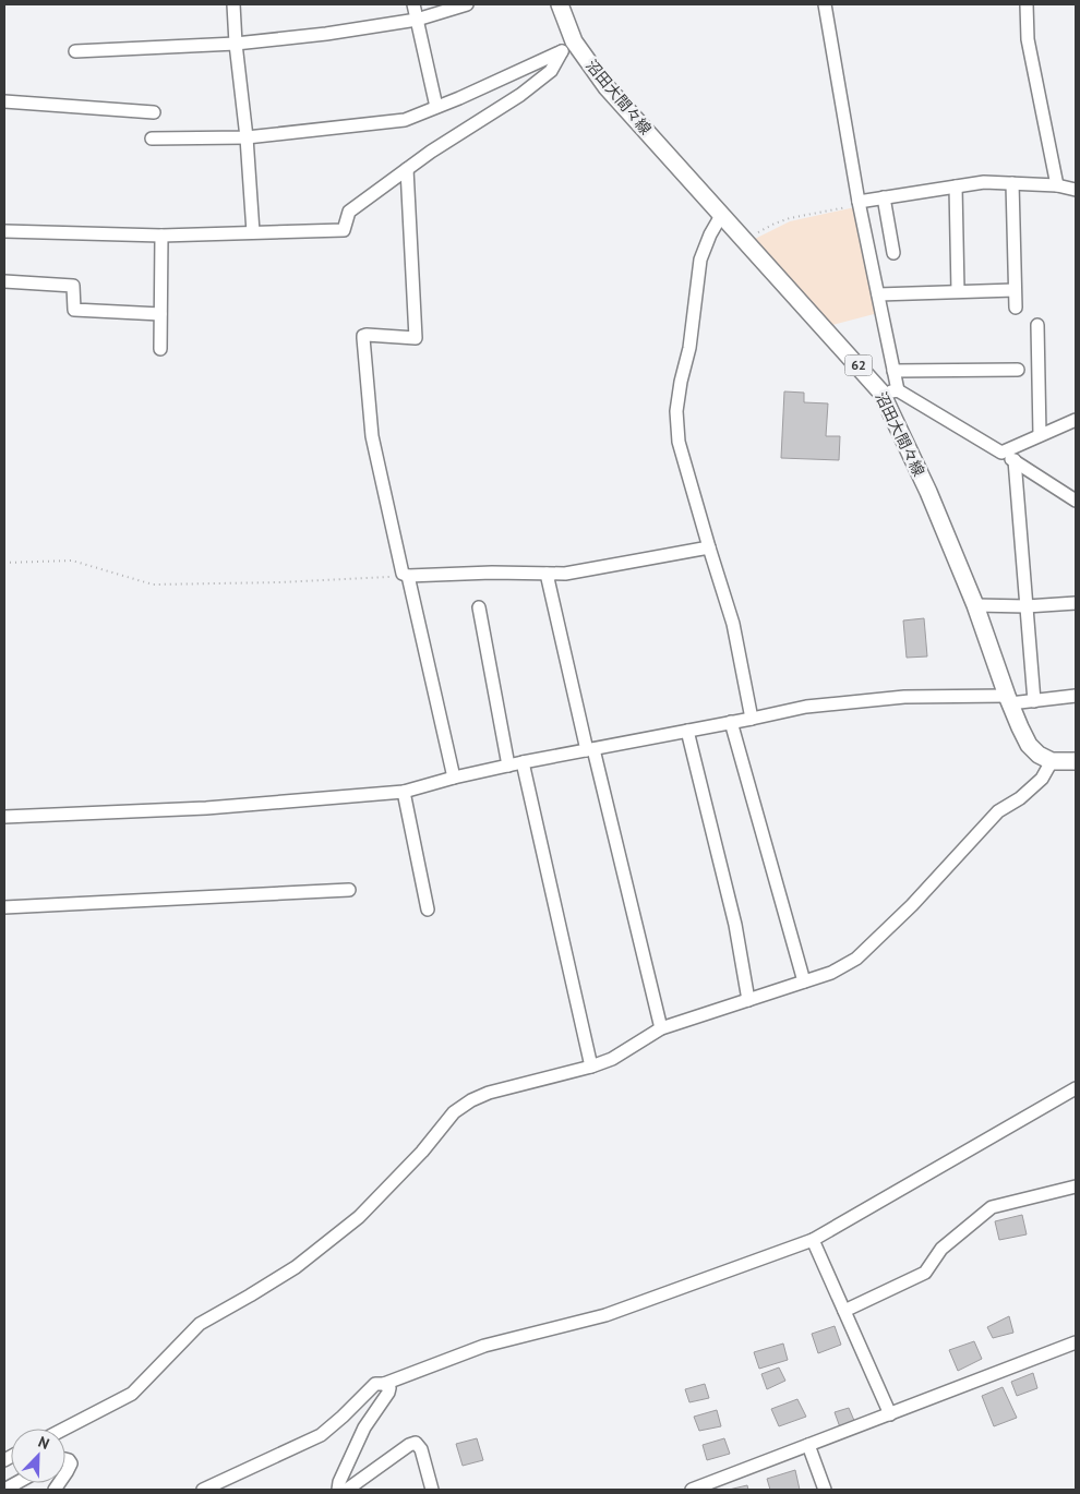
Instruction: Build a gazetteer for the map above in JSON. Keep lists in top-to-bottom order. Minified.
{"streets":{"main road":["沼田大間々線","62"]},"north":"top right"}
